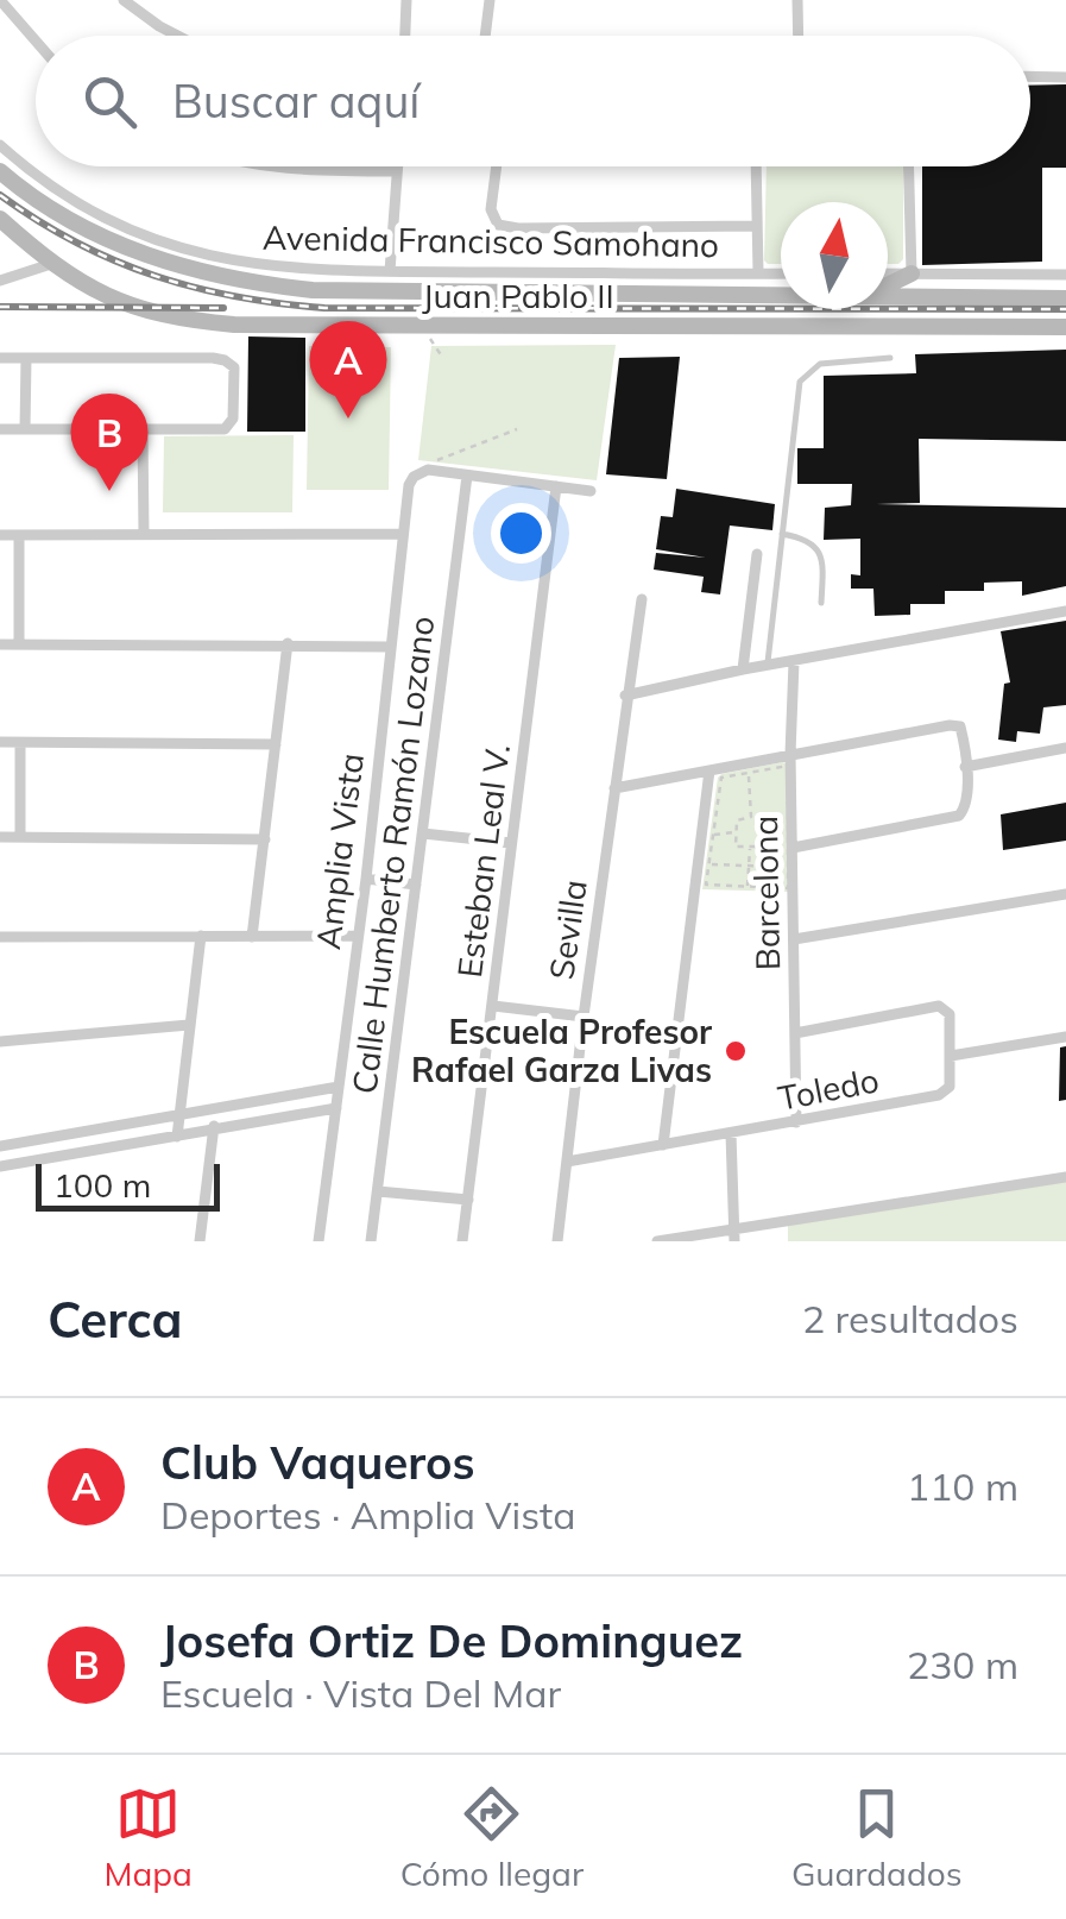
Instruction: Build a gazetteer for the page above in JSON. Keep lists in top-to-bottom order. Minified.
{"streets":{"main road":["Juan Pablo II"],"street":["Avenida Francisco Samohano","Amplia Vista","Calle Humberto Ramón Lozano","Esteban Leal V.","Barcelona","Sevilla","Toledo"]},"crossings":[["Barcelona","Toledo"],["Sevilla","Toledo"]],"places":["Escuela Profesor Rafael Garza Livas"],"scale_bar":"100 m","north":"top","page":{"search":"Buscar aquí","pins":["A","B"],"scale":"100 m","heading":["Cerca","2 resultados"],"list":[{"mark":"A","name":"Club Vaqueros","note":"Deportes · Amplia Vista","value":"110 m"},{"mark":"B","name":"Josefa Ortiz De Dominguez","note":"Escuela · Vista Del Mar","value":"230 m"}],"nav":["Mapa","Cómo llegar","Guardados"]}}
